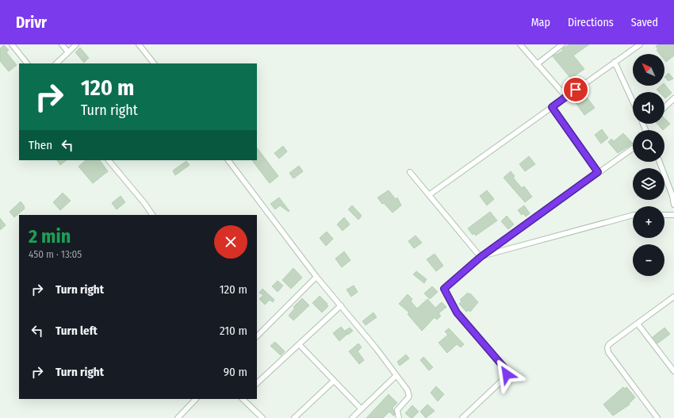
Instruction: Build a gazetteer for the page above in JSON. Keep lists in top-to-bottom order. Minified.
{"north":"top left","page":{"header":"Drivr","nav":["Map","Directions","Saved"],"map_buttons":["+","−"],"turn":["120 m","Turn right"],"then":"Then","heading":["2 min","450 m · 13:05"],"list":[{"name":"Turn right","value":"120 m"},{"name":"Turn left","value":"210 m"},{"name":"Turn right","value":"90 m"}]}}
